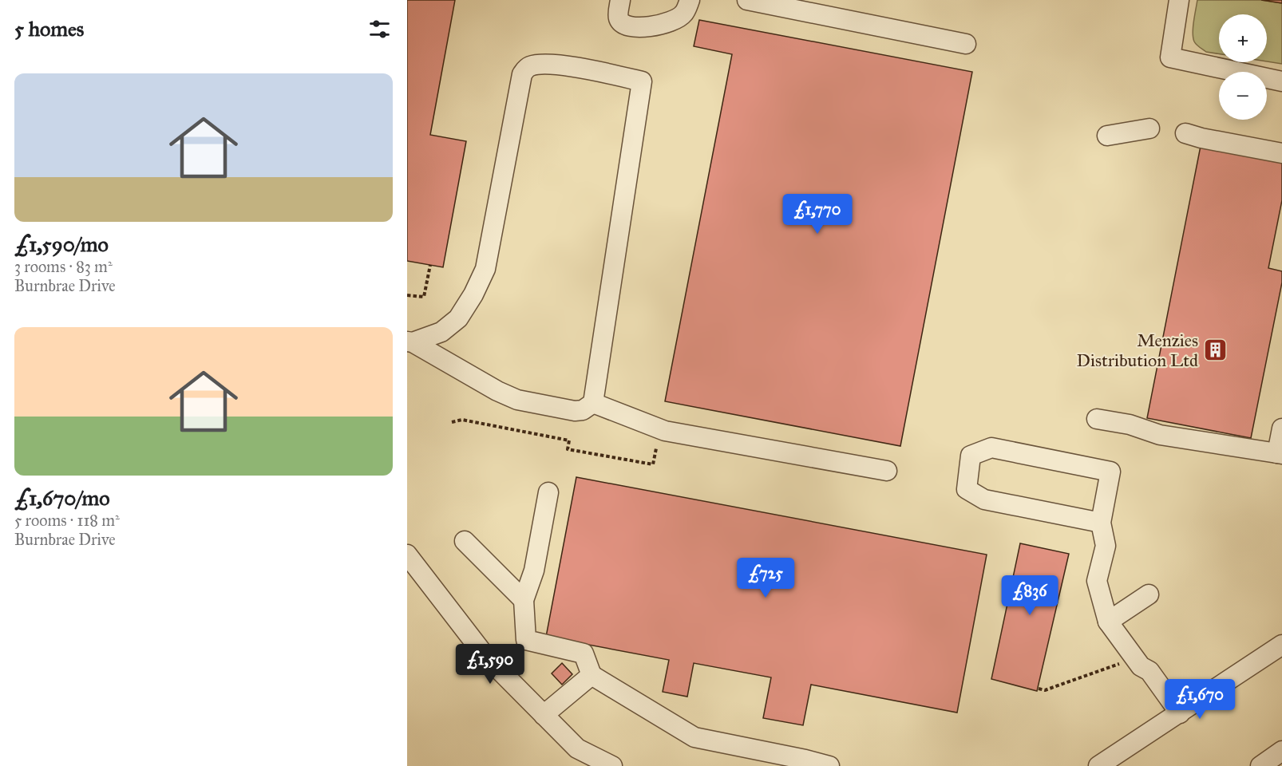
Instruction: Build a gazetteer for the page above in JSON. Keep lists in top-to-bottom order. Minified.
{"places":{"building":["Menzies Distribution Ltd"]},"page":{"heading":"5 homes","map_buttons":["+","−"],"list":[{"name":"£1,590/mo","note":"3 rooms · 83 m² · Burnbrae Drive"},{"name":"£1,670/mo","note":"5 rooms · 118 m² · Burnbrae Drive"}],"price":["£1,770","£725","£836","£1,590","£1,670"]}}
